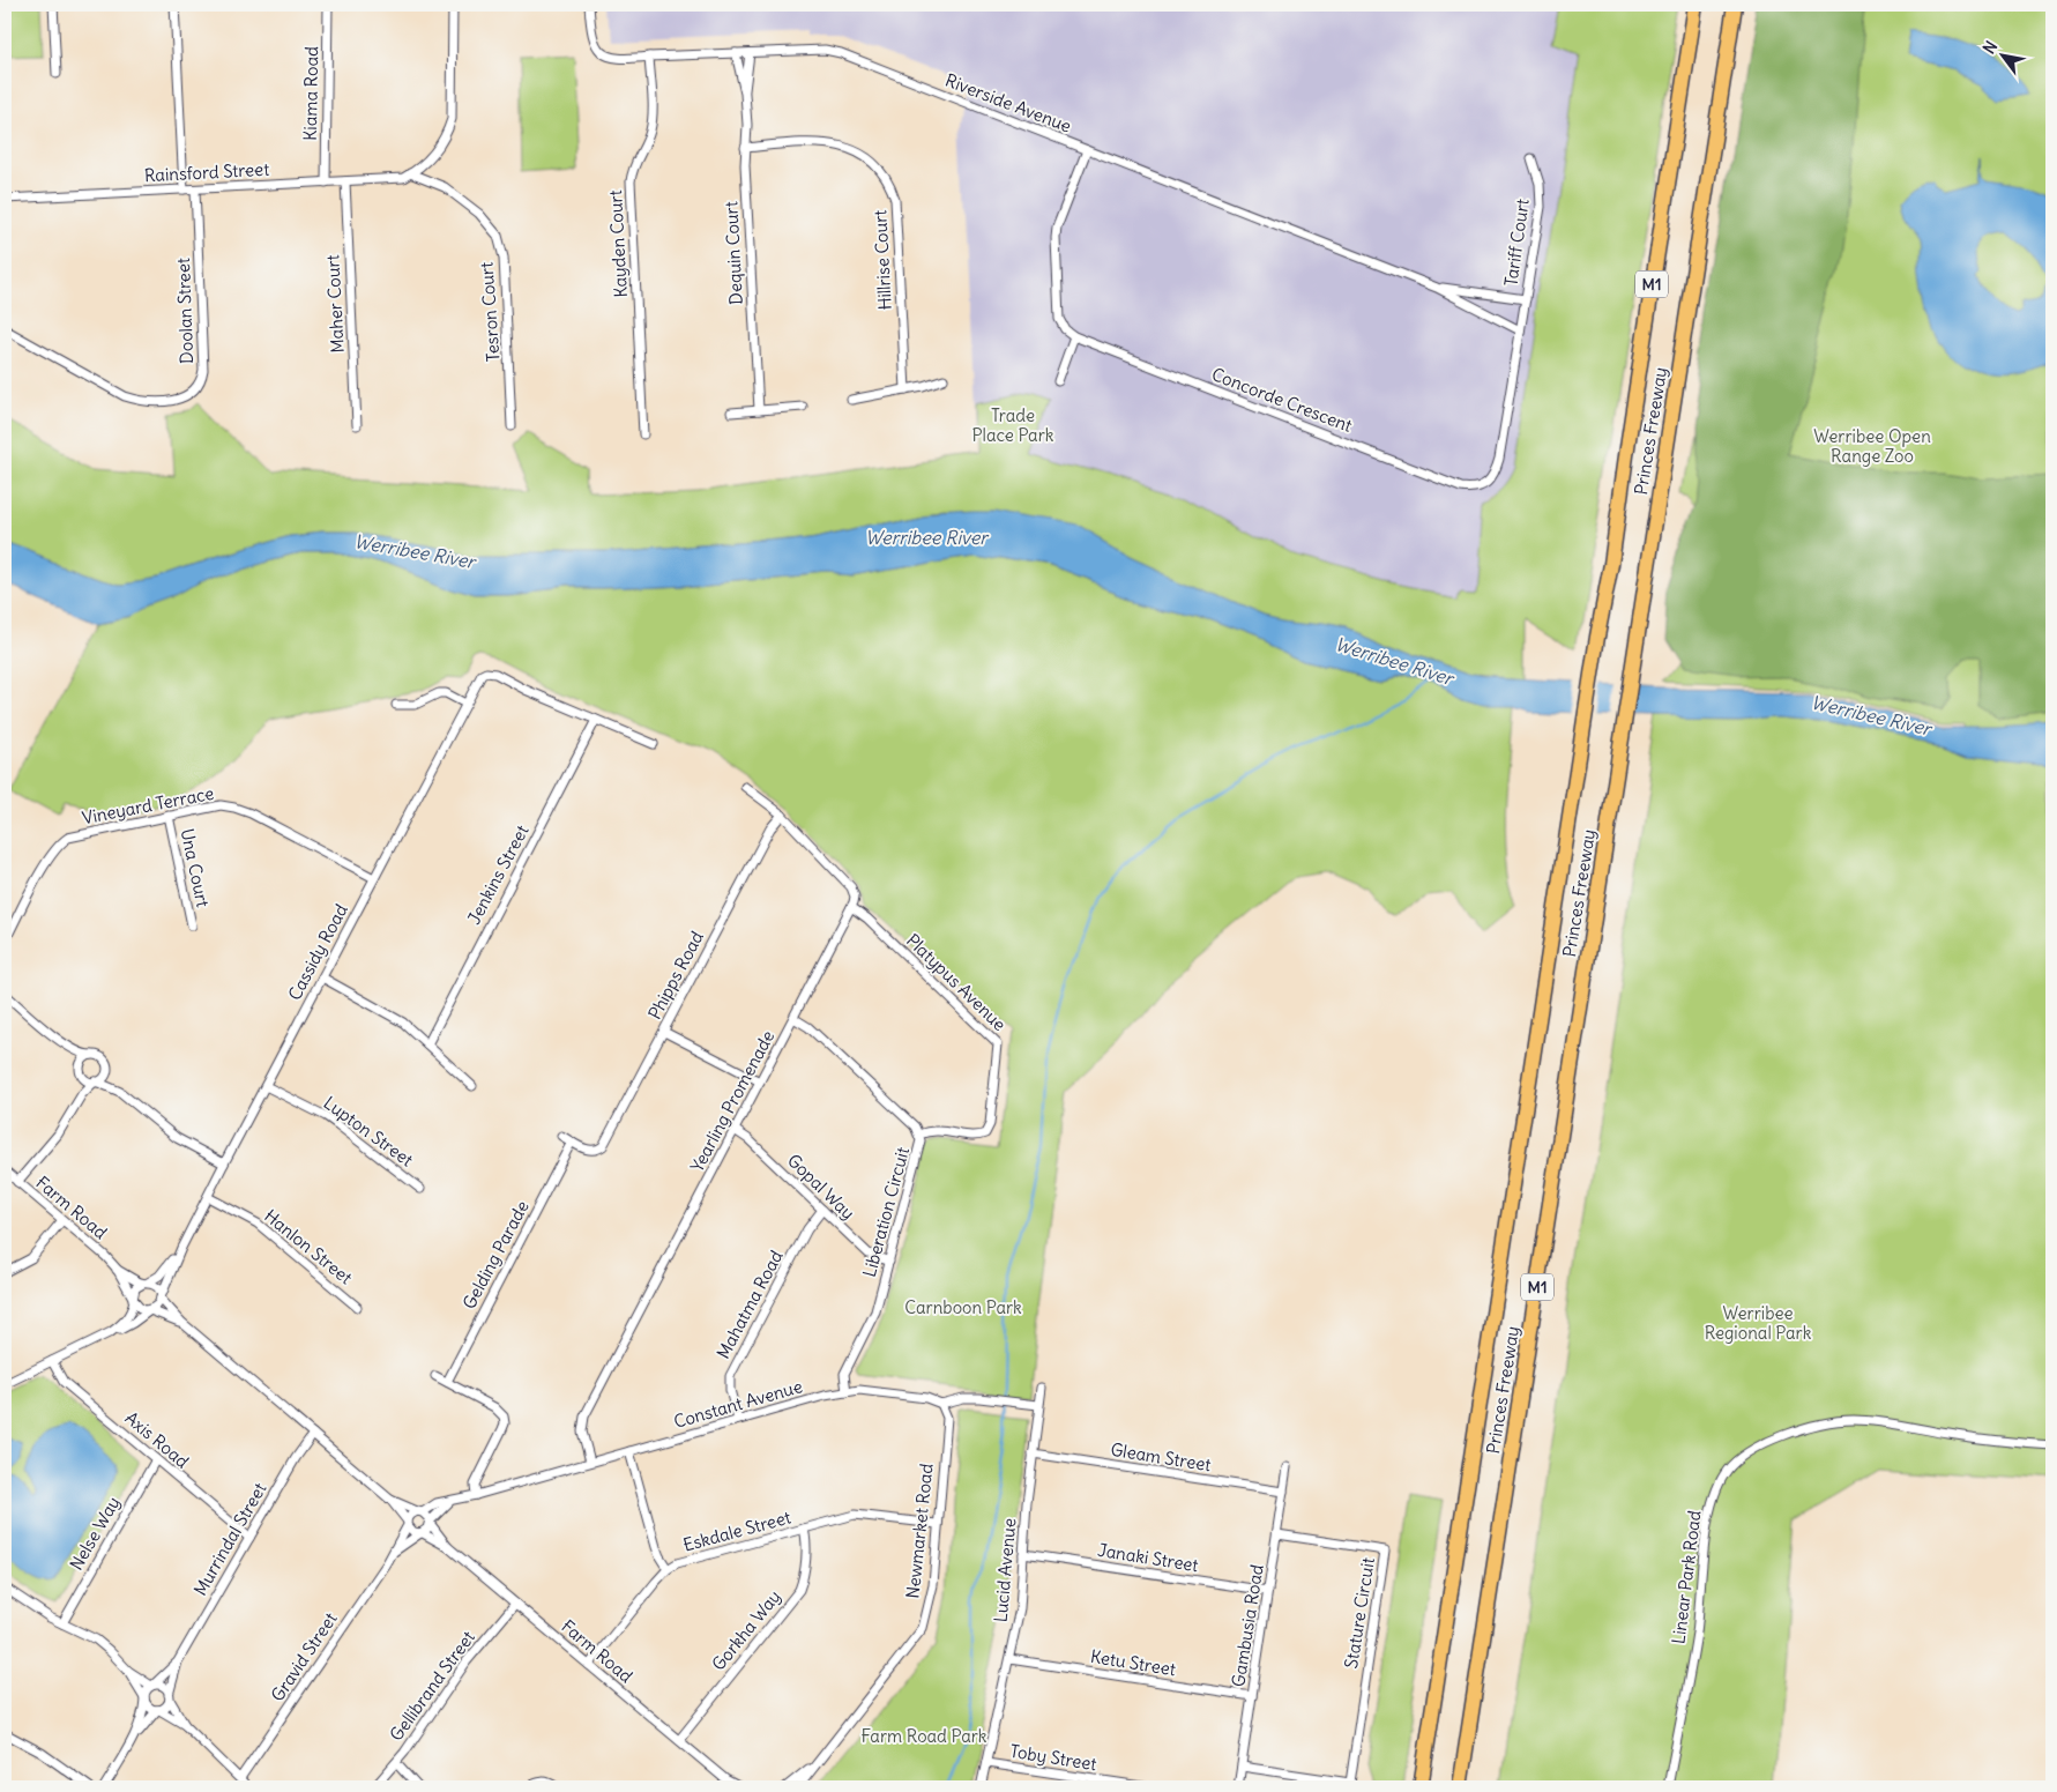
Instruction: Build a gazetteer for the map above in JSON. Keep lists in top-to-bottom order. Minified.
{"streets":{"highway":["M1","Princes Freeway"],"street":["Kiama Road","Riverside Avenue","Rainsford Street","Tariff Court","Kayden Court","Dequin Court","Hillrise Court","Maher Court","Doolan Street","Tesron Court","Concorde Crescent","Vineyard Terrace","Una Court","Jenkins Street","Cassidy Road","Phipps Road","Platypus Avenue","Yearling Promenade","Lupton Street","Gopal Way","Farm Road","Liberation Circuit","Hanlon Street","Gelding Parade","Mahatma Road","Constant Avenue","Axis Road","Gleam Street","Eskdale Street","Newmarket Road","Nelse Way","Murrindal Street","Janaki Street","Lucid Avenue","Linear Park Road","Stature Circuit","Gambusia Road","Gorkha Way","Gravid Street","Ketu Street","Gellibrand Street","Toby Street"]},"crossings":[["Kiama Road","Rainsford Street"],["Riverside Avenue","Tariff Court"],["Riverside Avenue","Kayden Court"],["Riverside Avenue","Dequin Court"],["Riverside Avenue","Concorde Crescent"],["Rainsford Street","Maher Court"],["Rainsford Street","Doolan Street"],["Rainsford Street","Tesron Court"],["Tariff Court","Concorde Crescent"],["Dequin Court","Hillrise Court"],["Vineyard Terrace","Una Court"],["Vineyard Terrace","Cassidy Road"],["Jenkins Street","Cassidy Road"],["Cassidy Road","Lupton Street"],["Cassidy Road","Farm Road"],["Cassidy Road","Hanlon Street"],["Phipps Road","Gelding Parade"],["Platypus Avenue","Yearling Promenade"],["Platypus Avenue","Liberation Circuit"],["Yearling Promenade","Gopal Way"],["Yearling Promenade","Liberation Circuit"],["Yearling Promenade","Constant Avenue"],["Gopal Way","Liberation Circuit"],["Gopal Way","Mahatma Road"],["Farm Road","Constant Avenue"],["Farm Road","Eskdale Street"],["Farm Road","Gorkha Way"],["Farm Road","Gravid Street"],["Farm Road","Gellibrand Street"],["Liberation Circuit","Constant Avenue"],["Mahatma Road","Constant Avenue"],["Constant Avenue","Newmarket Road"],["Constant Avenue","Lucid Avenue"],["Constant Avenue","Gravid Street"],["Axis Road","Nelse Way"],["Axis Road","Murrindal Street"],["Gleam Street","Lucid Avenue"],["Gleam Street","Gambusia Road"],["Eskdale Street","Newmarket Road"],["Eskdale Street","Gorkha Way"],["Janaki Street","Lucid Avenue"],["Janaki Street","Gambusia Road"],["Lucid Avenue","Ketu Street"],["Lucid Avenue","Toby Street"],["Stature Circuit","Gambusia Road"],["Gambusia Road","Ketu Street"]],"water":["Werribee River"],"parks":["Trade Place Park","Werribee Open Range Zoo","Carnboon Park","Werribee Regional Park","Farm Road Park"],"north":"top left"}
